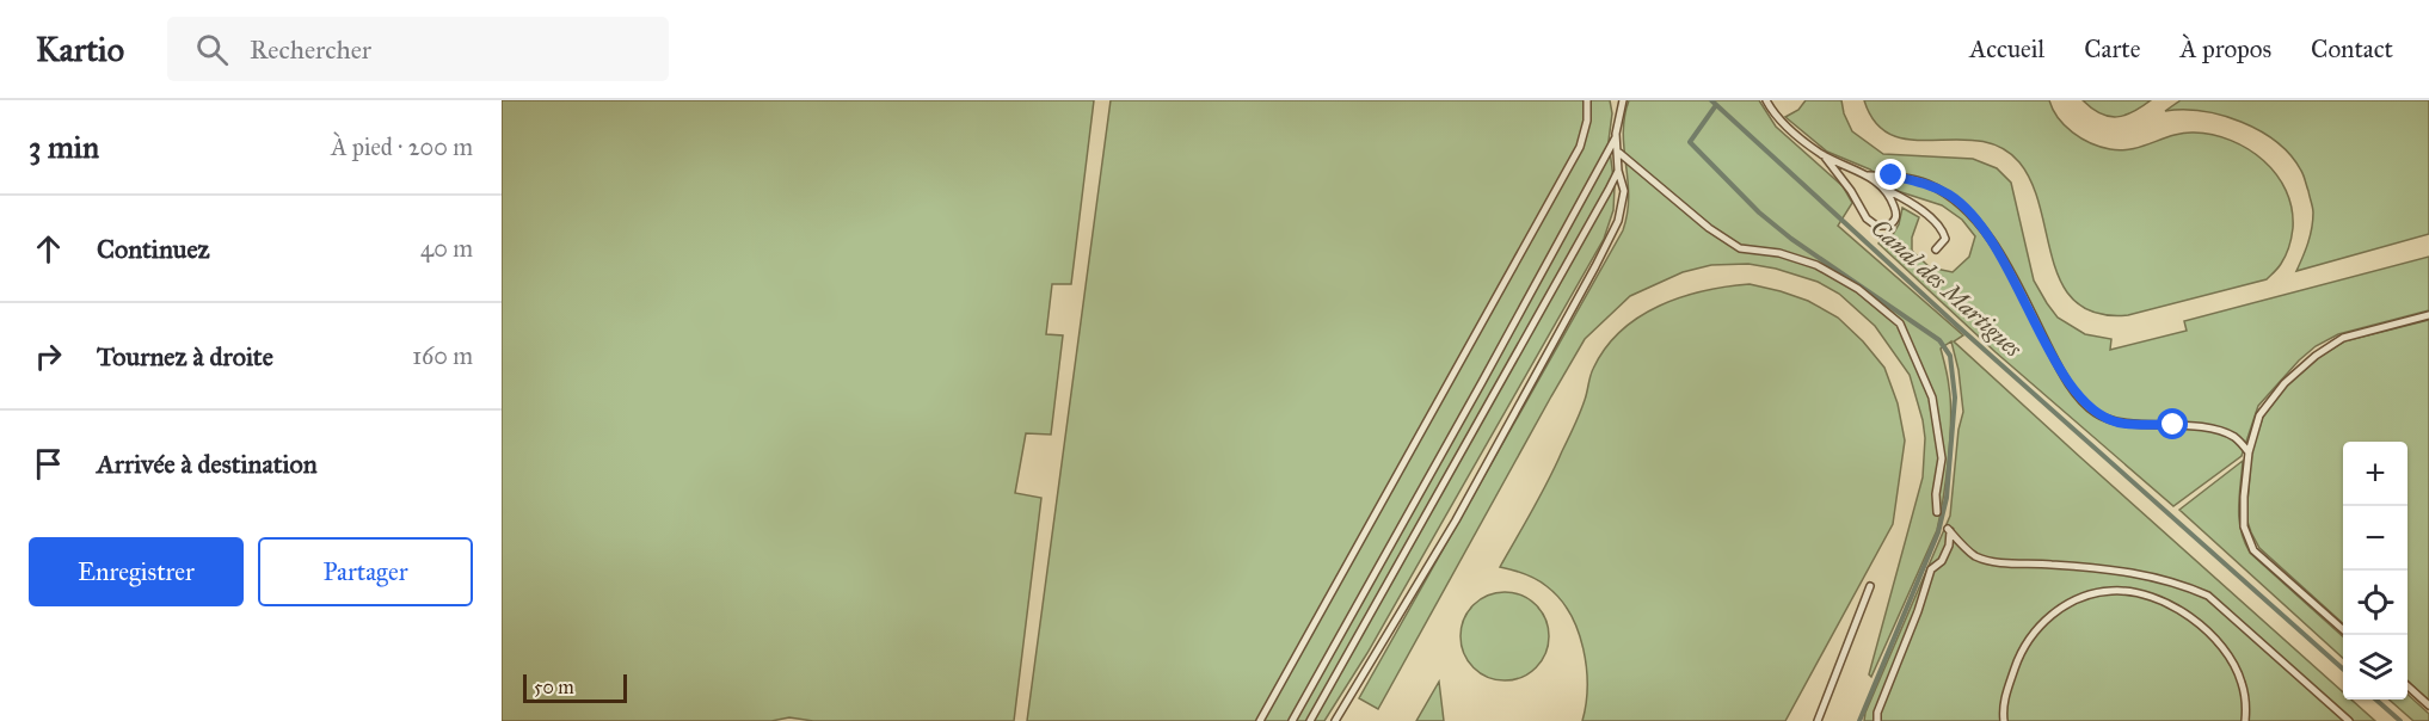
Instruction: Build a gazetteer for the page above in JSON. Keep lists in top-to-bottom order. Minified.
{"water":["Canal des Martigues"],"scale_bar":"50 m","page":{"header":"Kartio","search":"Rechercher","nav":["Accueil","Carte","À propos","Contact"],"heading":["3 min","À pied · 200 m"],"list":[["Continuez","40 m"],["Tournez à droite","160 m"],"Arrivée à destination"],"map_buttons":["+","−"],"buttons":["Enregistrer","Partager"],"scale":"50 m"}}
